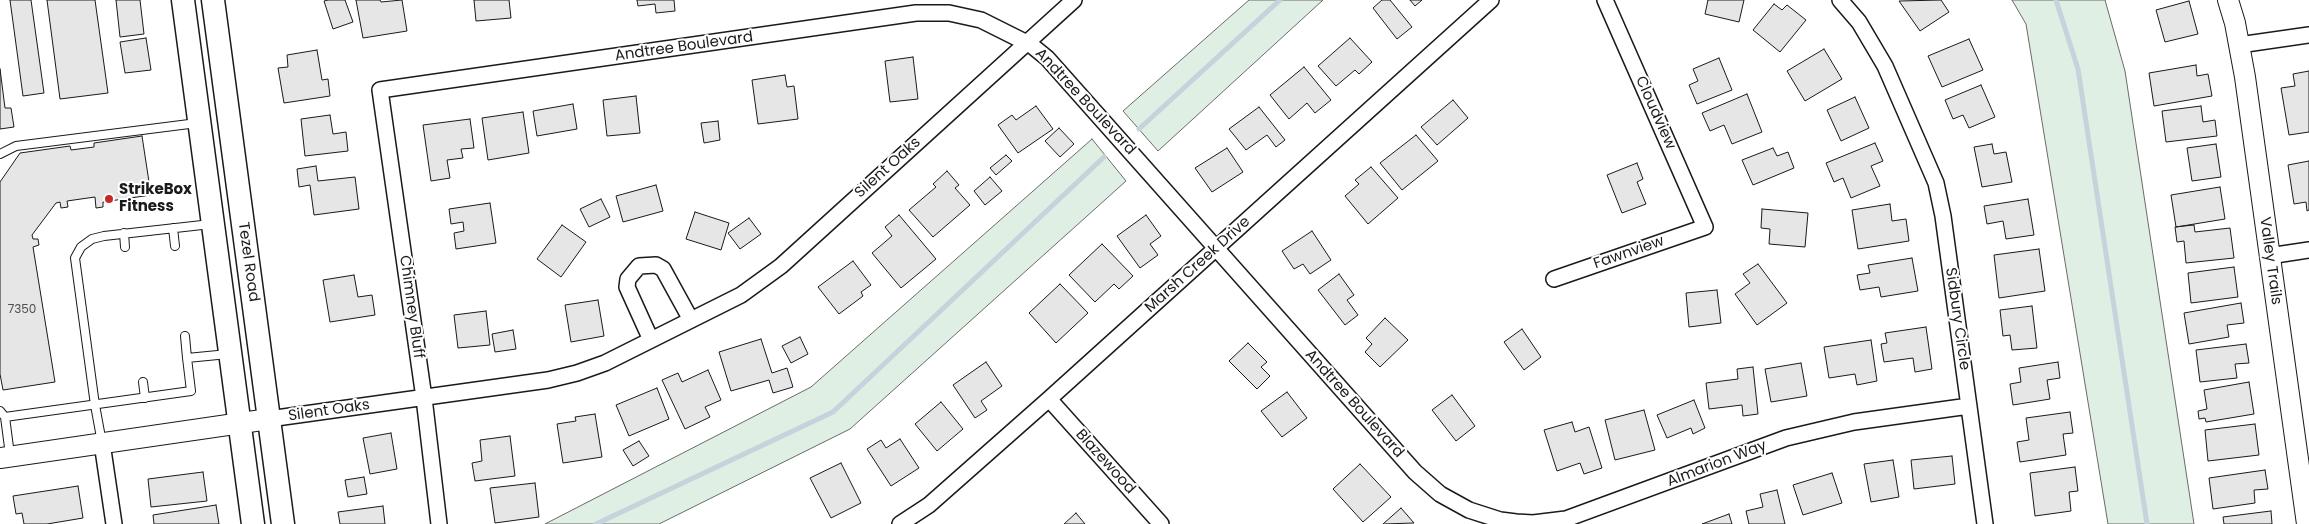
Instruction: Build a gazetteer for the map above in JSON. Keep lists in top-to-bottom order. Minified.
{"streets":{"main road":["Tezel Road"],"street":["Andtree Boulevard","Cloudview","Silent Oaks","Fawnview","Valley Trails","Marsh Creek Drive","Chimney Bluff","Sidbury Circle","Blazewood","Almarion Way"]},"crossings":[["Andtree Boulevard","Silent Oaks"],["Andtree Boulevard","Marsh Creek Drive"],["Andtree Boulevard","Chimney Bluff"],["Andtree Boulevard","Almarion Way"],["Cloudview","Fawnview"],["Silent Oaks","Tezel Road"],["Silent Oaks","Chimney Bluff"],["Marsh Creek Drive","Blazewood"],["Sidbury Circle","Almarion Way"]],"places":["StrikeBox Fitness"],"house_numbers":["7350"]}
